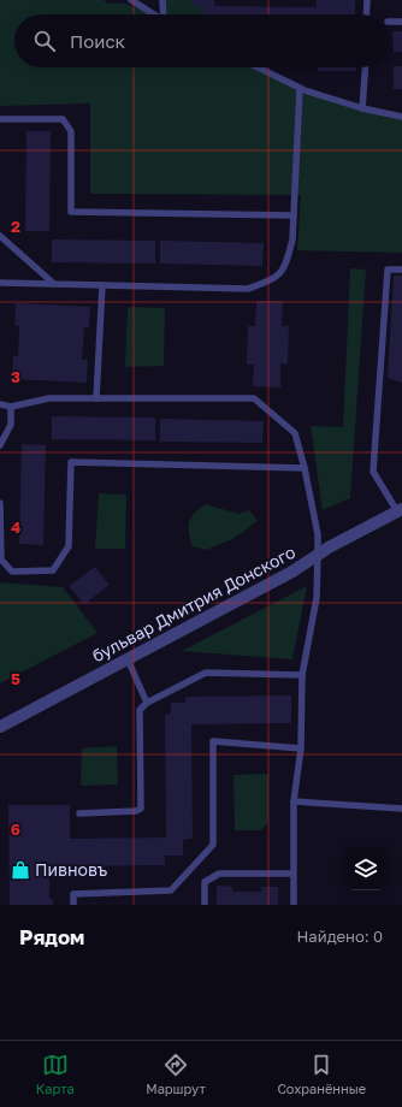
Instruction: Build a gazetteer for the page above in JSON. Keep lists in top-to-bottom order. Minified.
{"streets":{"street":["бульвар Дмитрия Донского"]},"places":{"shop":["Пивновъ"]},"page":{"search":"Поиск","heading":["Рядом","Найдено: 0"],"nav":["Карта","Маршрут","Сохранённые"]},"grid":{"rows":["2","3","4","5","6"]}}
